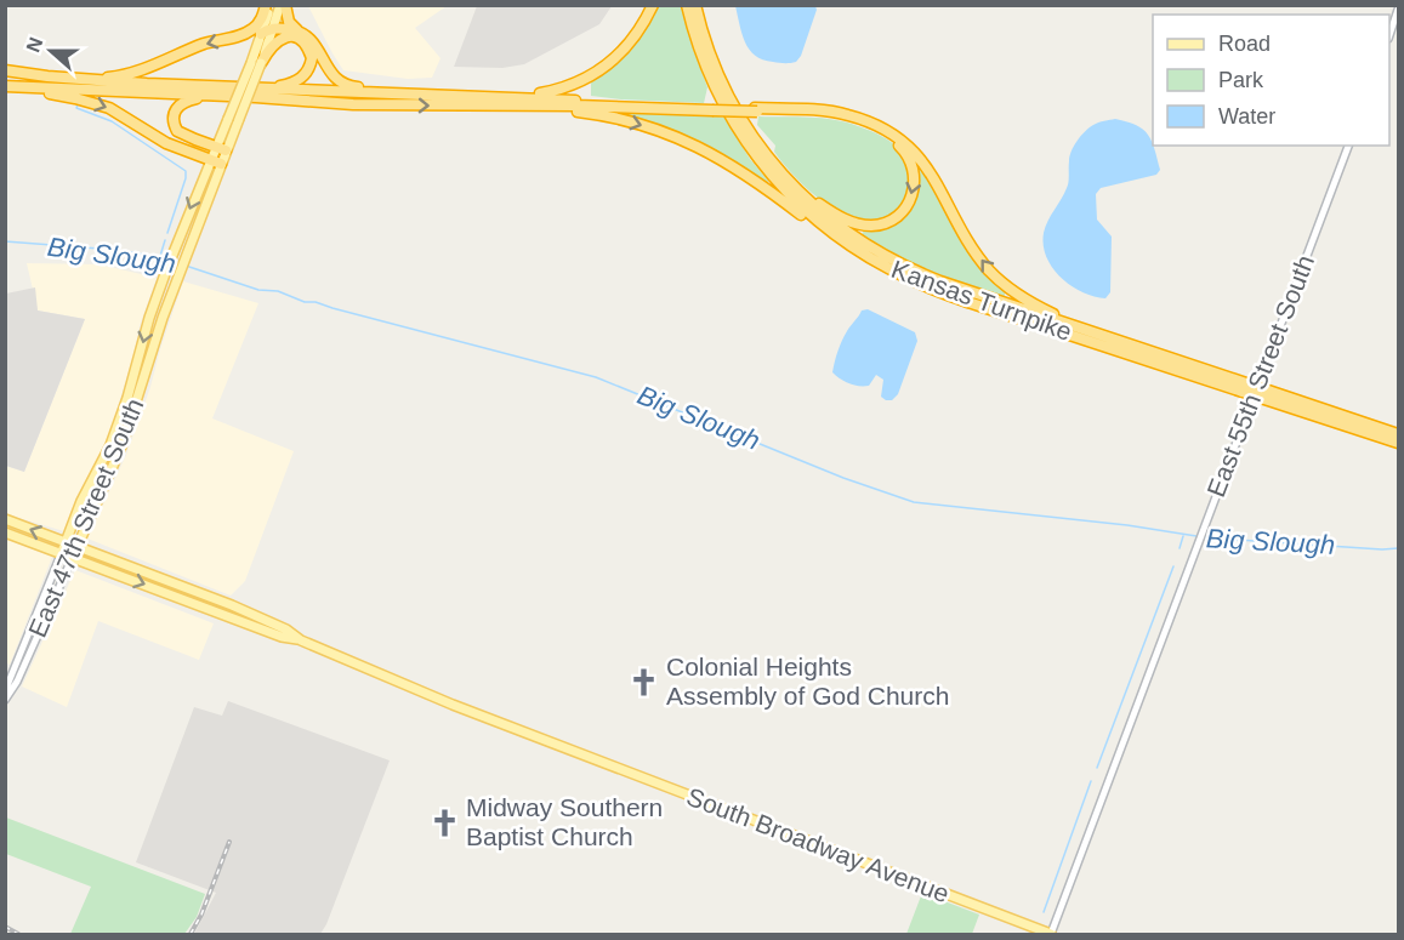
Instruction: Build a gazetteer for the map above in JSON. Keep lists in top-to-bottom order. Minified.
{"streets":{"highway":["Kansas Turnpike"],"main road":["East 47th Street South","South Broadway Avenue"],"street":["East 55th Street South"]},"crossings":[["East 55th Street South","South Broadway Avenue"],["East 47th Street South","South Broadway Avenue"]],"water":["Big Slough"],"places":{"church":["Colonial Heights Assembly of God Church","Midway Southern Baptist Church"]},"legend":["Road","Park","Water"],"north":"left"}
